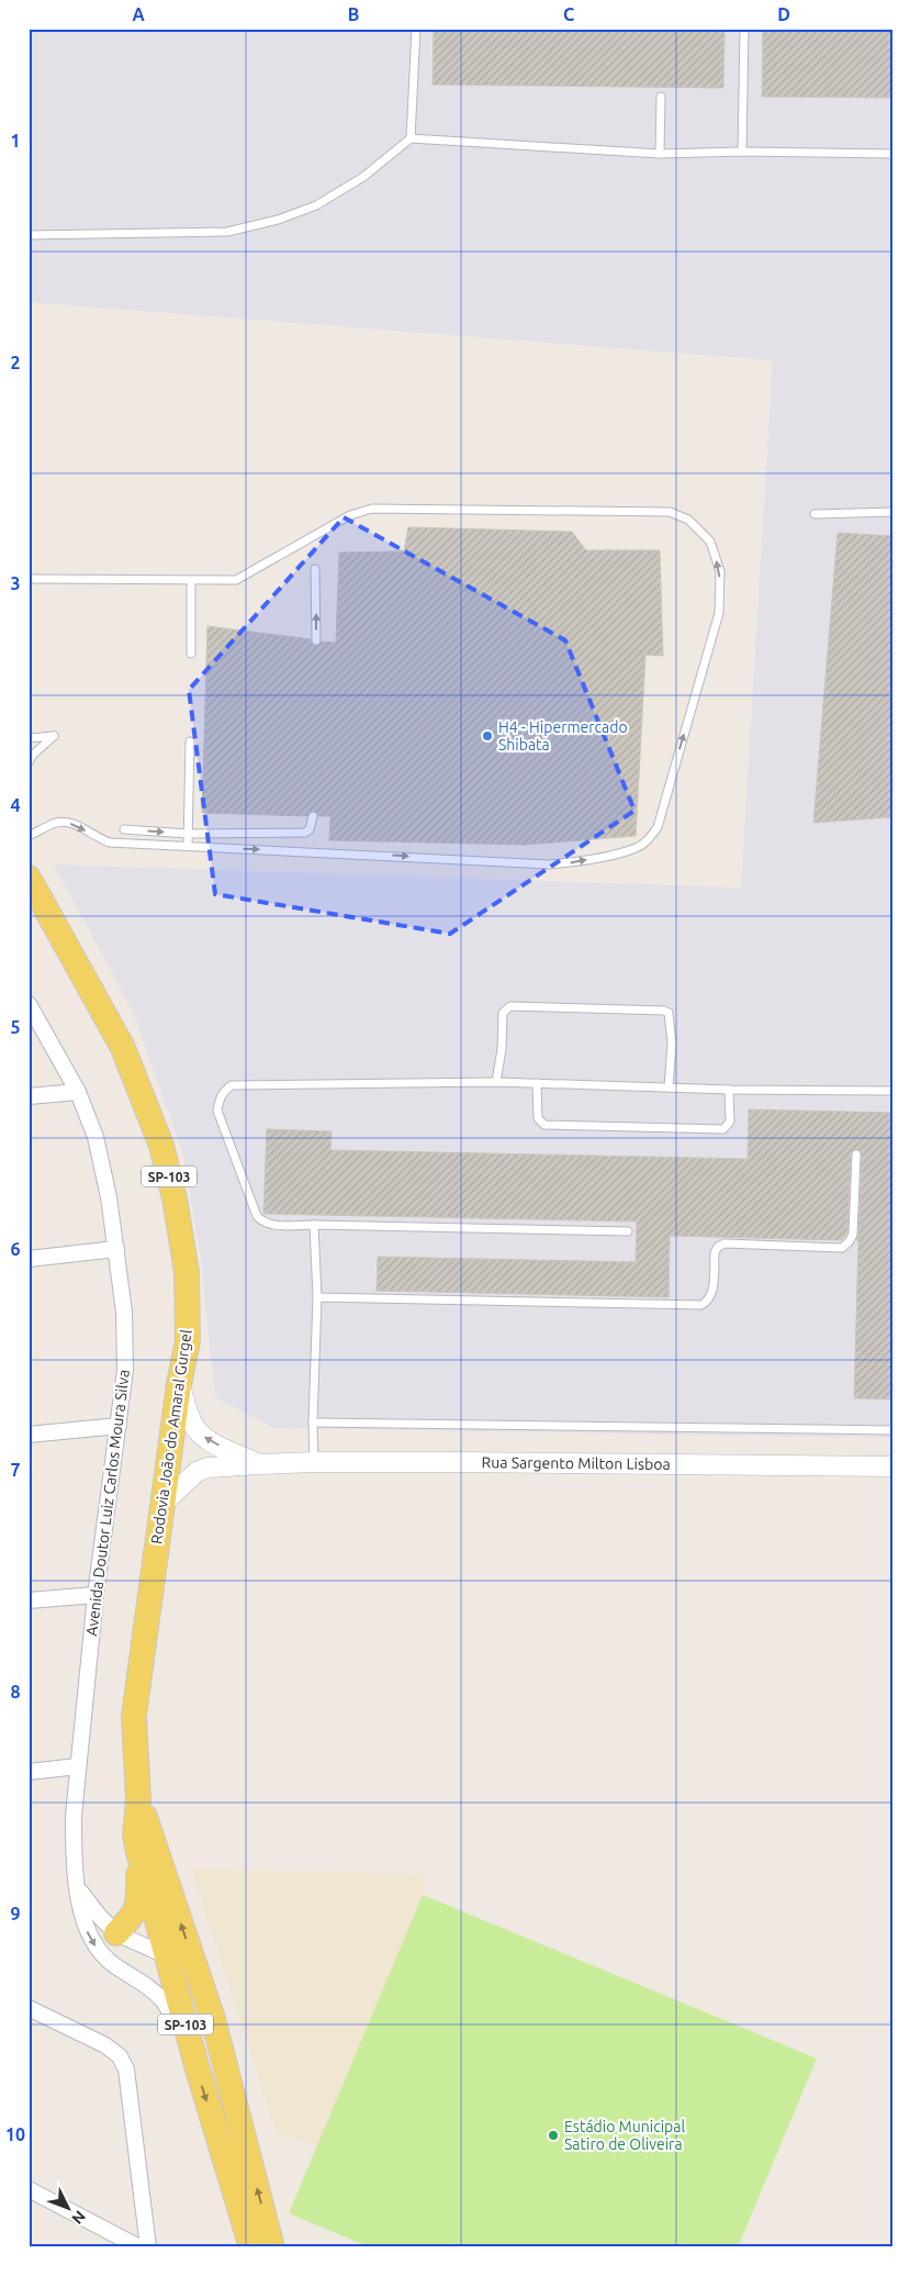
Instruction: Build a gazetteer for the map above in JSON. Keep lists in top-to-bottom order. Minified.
{"streets":{"main road":["SP-103","Rodovia João do Amaral Gurgel"],"street":["Rua Sargento Milton Lisboa","Avenida Doutor Luiz Carlos Moura Silva"]},"crossings":[["Rodovia João do Amaral Gurgel","Rua Sargento Milton Lisboa"],["Rodovia João do Amaral Gurgel","Avenida Doutor Luiz Carlos Moura Silva"]],"places":["H4 - Hipermercado Shibata","Estádio Municipal Satiro de Oliveira"],"north":"bottom right","grid":{"columns":["A","B","C","D"],"rows":["1","2","3","4","5","6","7","8","9","10"]}}
